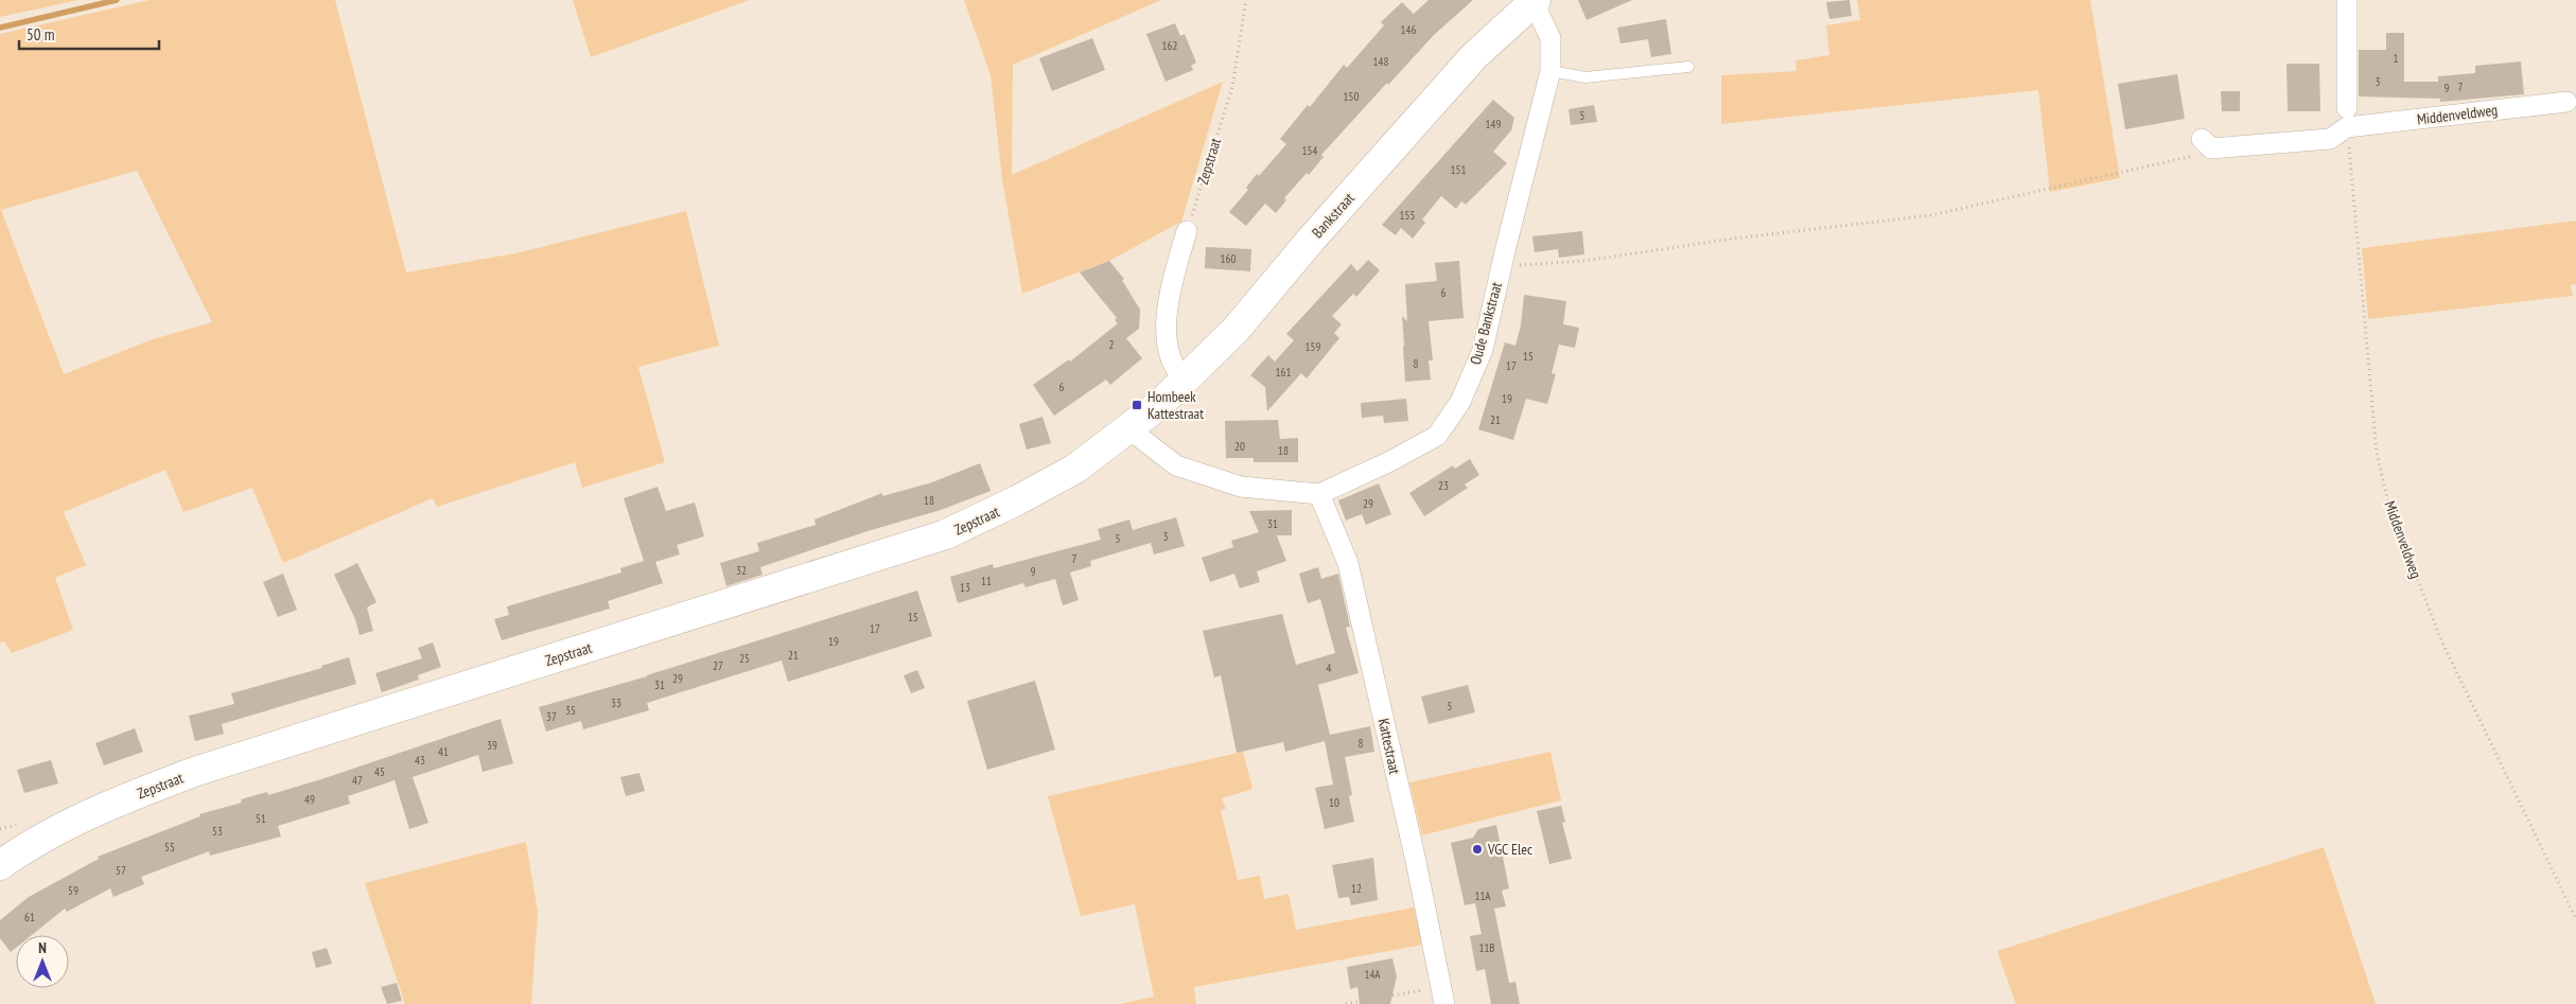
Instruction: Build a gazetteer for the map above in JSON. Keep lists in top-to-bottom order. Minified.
{"streets":{"street":["Middenveldweg","Zepstraat","Bankstraat","Oude Bankstraat","Kattestraat"]},"crossings":[["Zepstraat","Bankstraat"],["Bankstraat","Oude Bankstraat"],["Oude Bankstraat","Kattestraat"]],"places":{"transit":["Hombeek Kattestraat"],"other":["VGC Elec"]},"house_numbers":["146","162","1","148","3","7","9","150","5","149","154","151","155","160","6","2","159","15","8","17","161","6","19","21","20","18","23","18","29","31","3","5","7","32","9","11","13","15","17","19","21","25","27","4","29","31","33","5","35","37","8","39","41","43","45","47","49","10","51","53","55","57","12","59","11A","61","11B","14A"],"scale_bar":"50 m","north":"top"}
